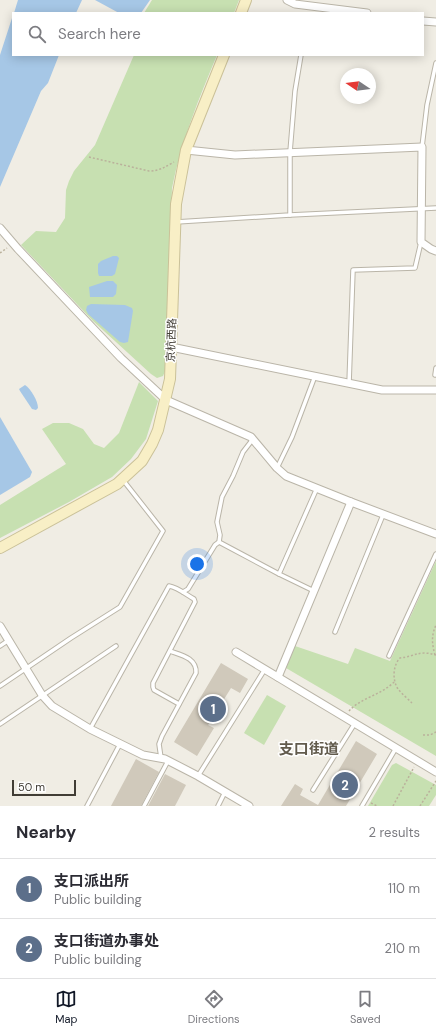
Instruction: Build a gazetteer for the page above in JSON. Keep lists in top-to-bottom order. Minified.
{"streets":{"main road":["京杭西路"]},"districts":["支口街道"],"scale_bar":"50 m","north":"left","page":{"search":"Search here","pins":["1","2"],"scale":"50 m","heading":["Nearby","2 results"],"list":[{"mark":"1","name":"支口派出所","note":"Public building","value":"110 m"},{"mark":"2","name":"支口街道办事处","note":"Public building","value":"210 m"}],"nav":["Map","Directions","Saved"]}}
